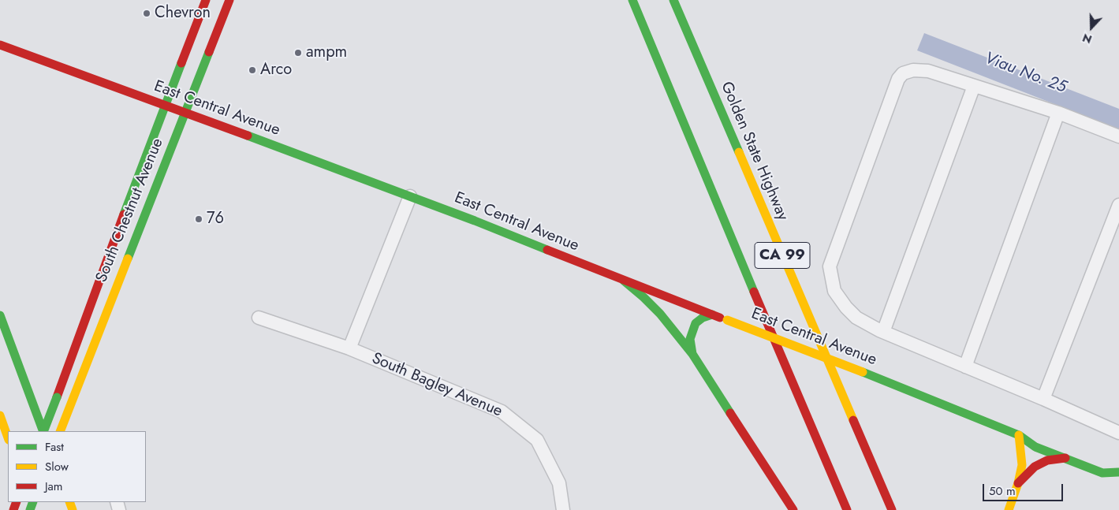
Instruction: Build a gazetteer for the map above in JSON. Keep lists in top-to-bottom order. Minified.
{"streets":{"main road":["East Central Avenue","Golden State Highway","South Chestnut Avenue","CA 99"],"street":["South Bagley Avenue"]},"crossings":[["East Central Avenue","South Chestnut Avenue"]],"water":["Viau No. 25"],"places":["Chevron","ampm","Arco","76"],"legend":["Fast","Slow","Jam"],"scale_bar":"50 m","north":"bottom"}
